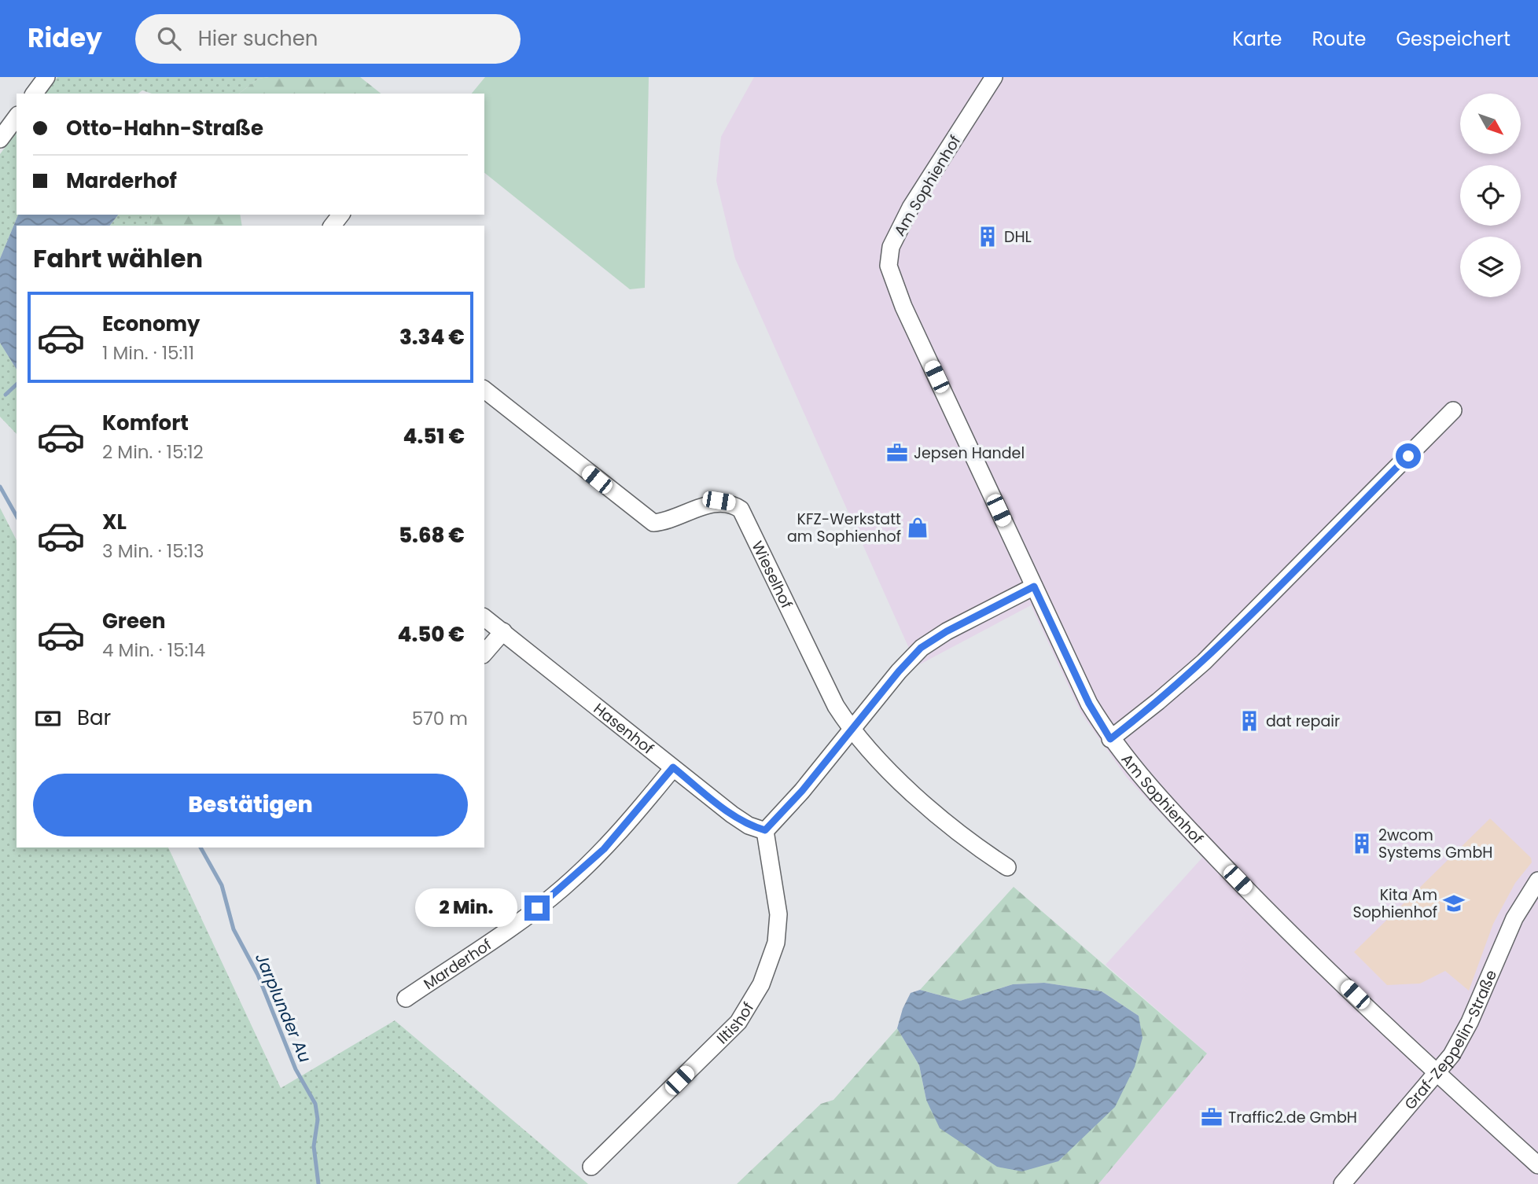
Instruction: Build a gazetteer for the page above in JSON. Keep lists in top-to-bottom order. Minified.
{"streets":{"street":["Am Sophienhof","Wieselhof","Hasenhof","Marderhof","Iltishof","Graf-Zeppelin-Straße"]},"crossings":[["Am Sophienhof","Graf-Zeppelin-Straße"],["Hasenhof","Marderhof"],["Hasenhof","Iltishof"]],"water":["Jarplunder Au"],"places":{"building":["DHL","dat repair","2wcom Systems GmbH"],"office":["Jepsen Handel","Traffic2.de GmbH"],"shop":["KFZ-Werkstatt am Sophienhof"],"school or university":["Kita Am Sophienhof"]},"north":"bottom right","page":{"header":"Ridey","search":"Hier suchen","nav":["Karte","Route","Gespeichert"],"banner":["Otto-Hahn-Straße","Marderhof"],"heading":"Fahrt wählen","list":[{"name":"Economy","note":"1 Min. · 15:11","value":"3.34 €"},{"name":"Komfort","note":"2 Min. · 15:12","value":"4.51 €"},{"name":"XL","note":"3 Min. · 15:13","value":"5.68 €"},{"name":"Green","note":"4 Min. · 15:14","value":"4.50 €"}],"pay":["Bar","570 m"],"buttons":"Bestätigen","bubble":"2 Min."}}
